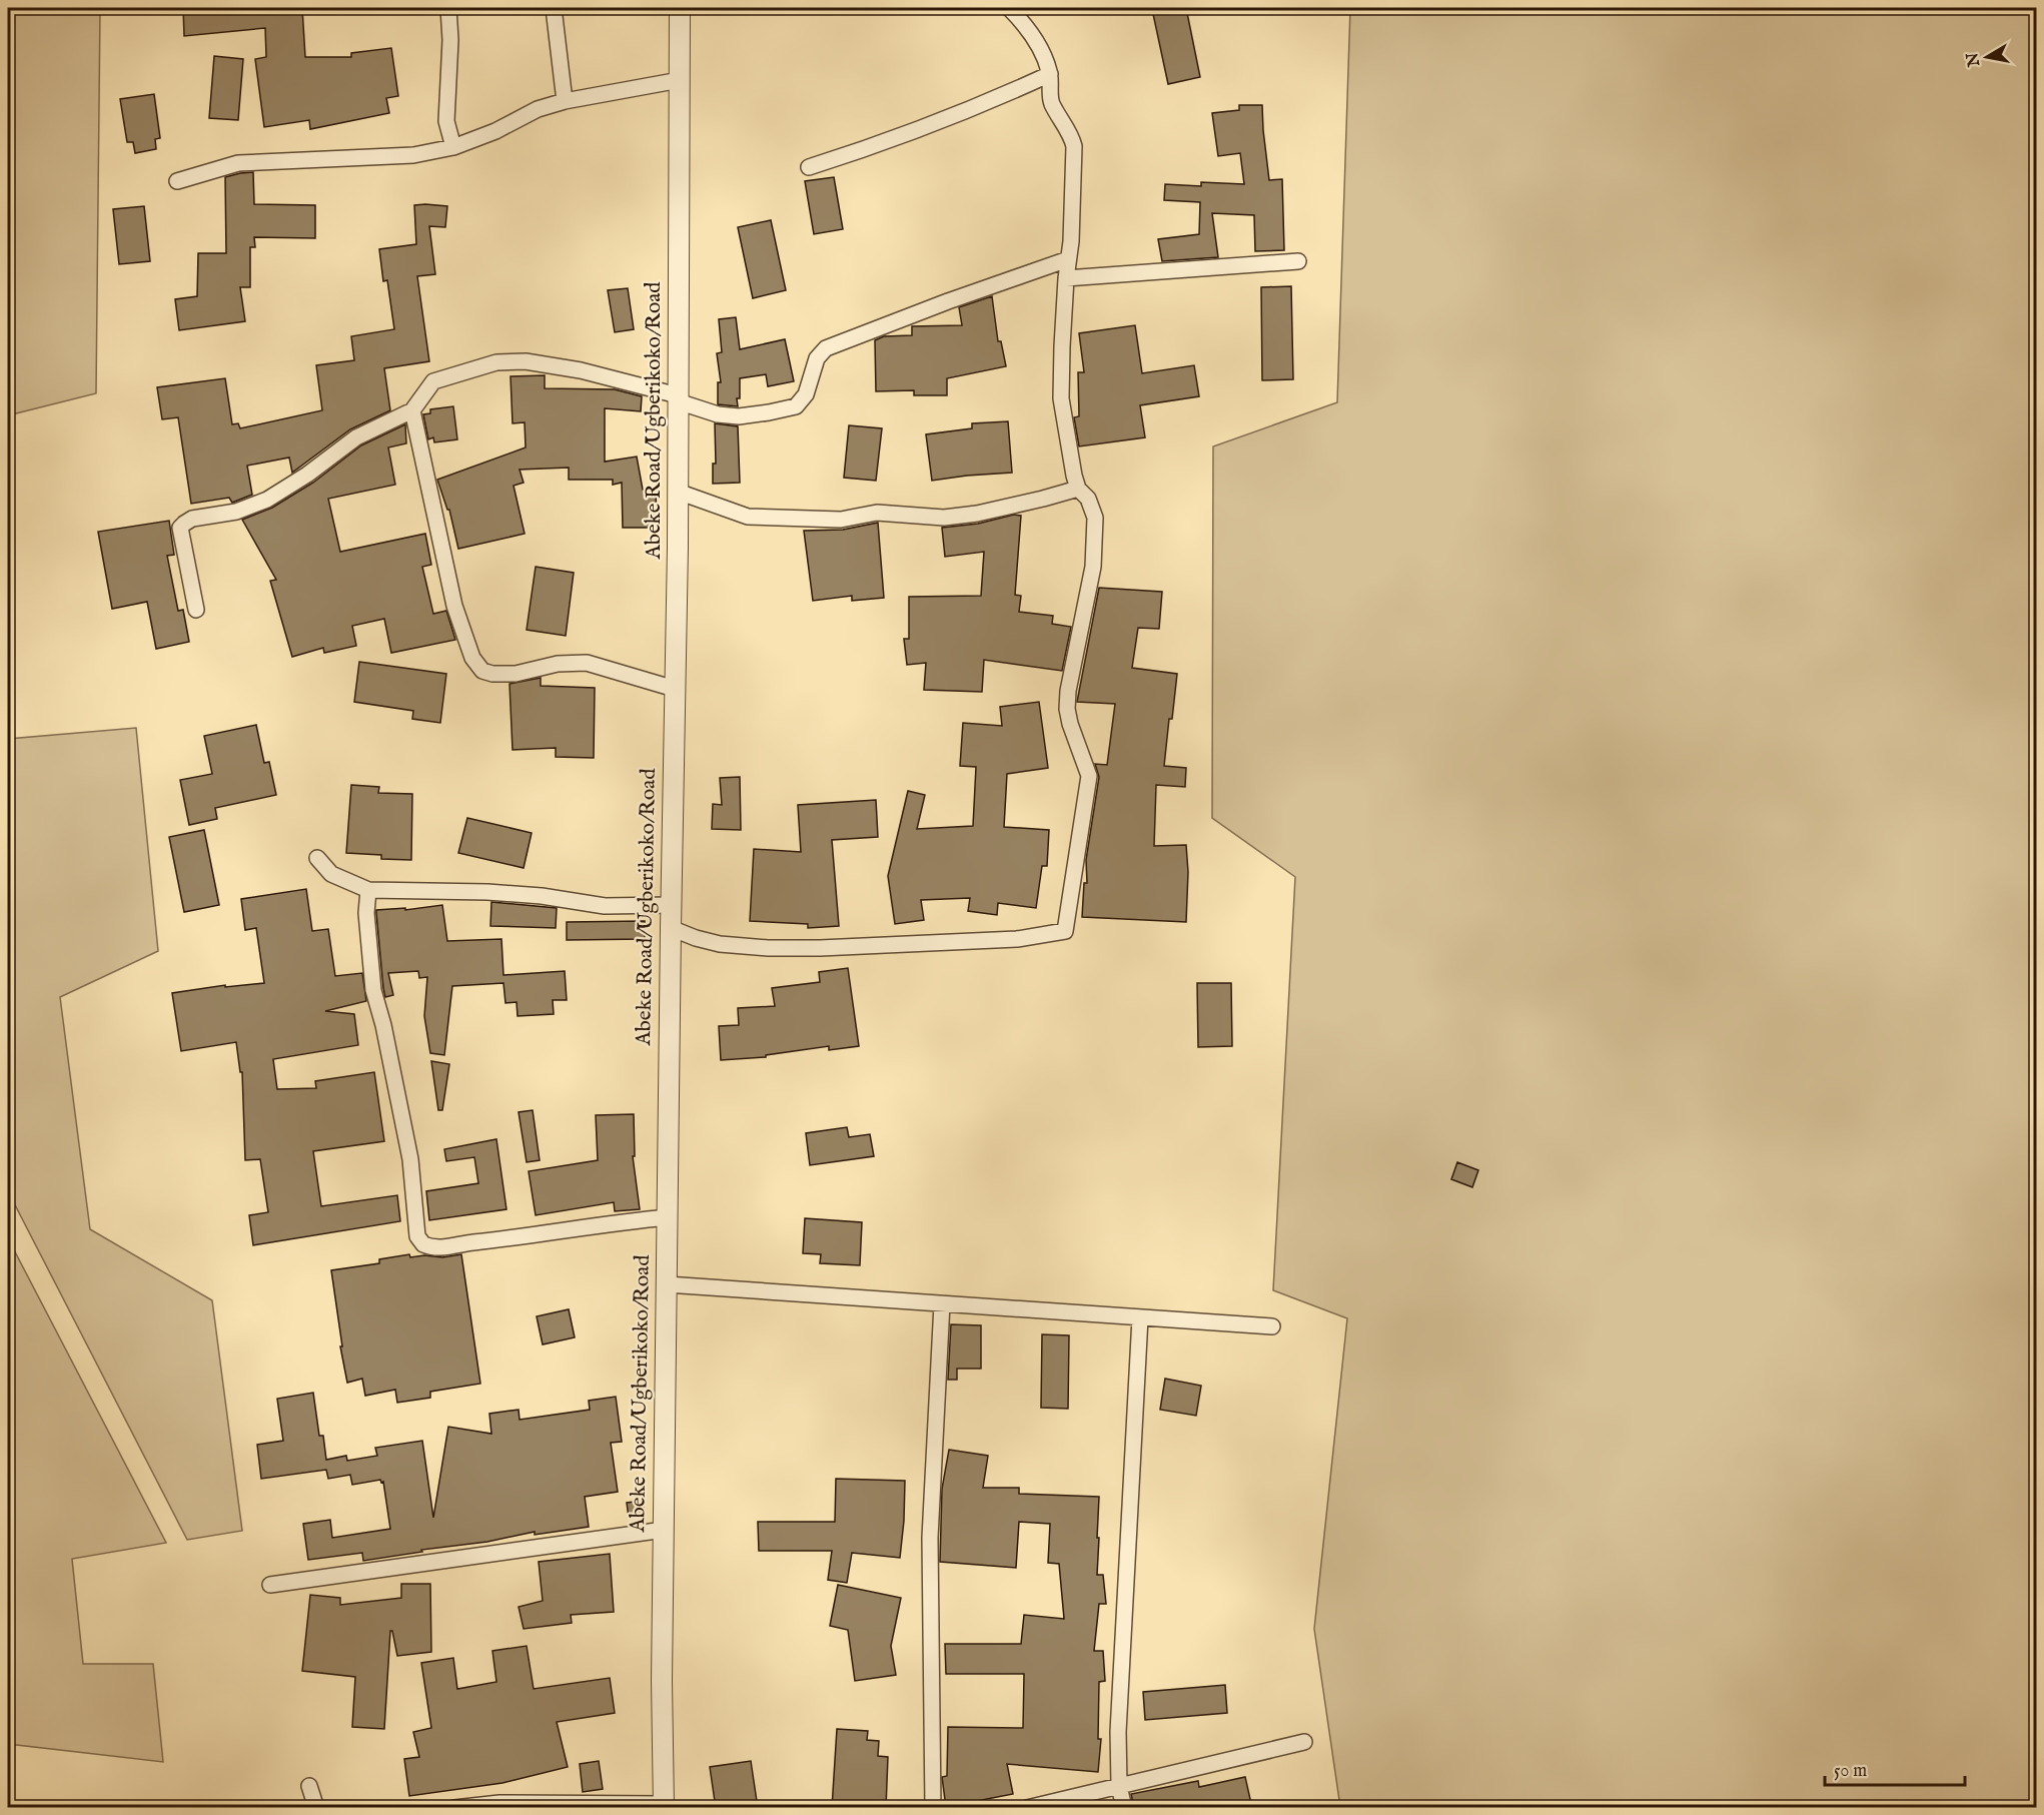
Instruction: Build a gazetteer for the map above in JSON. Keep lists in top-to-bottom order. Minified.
{"streets":{"street":["Abeke Road/Ugberikoko/Road"]},"scale_bar":"50 m","north":"left"}
